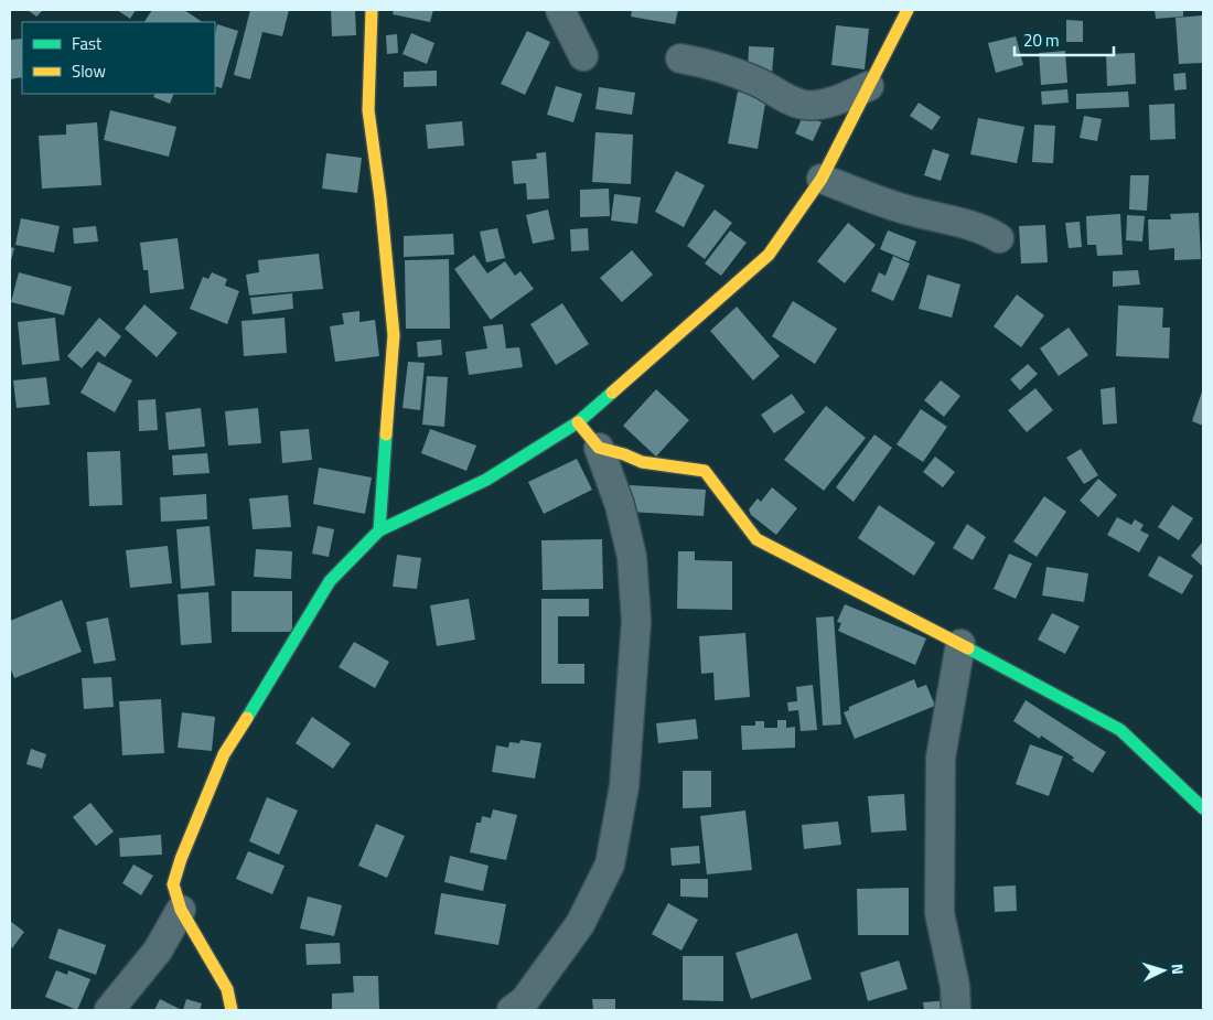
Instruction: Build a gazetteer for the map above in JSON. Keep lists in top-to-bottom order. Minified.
{"legend":["Fast","Slow"],"scale_bar":"20 m","north":"right"}
